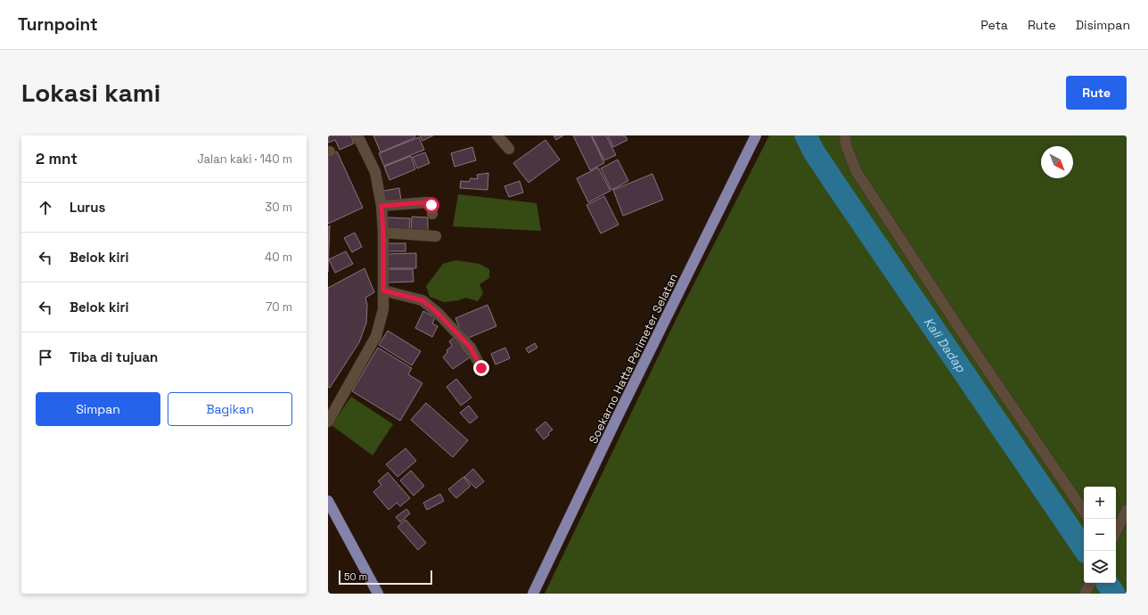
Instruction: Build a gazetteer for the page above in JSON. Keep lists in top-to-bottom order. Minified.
{"streets":{"main road":["Soekarno Hatta Perimeter Selatan"]},"water":["Kali Dadap"],"scale_bar":"50 m","north":"bottom right","page":{"header":"Turnpoint","nav":["Peta","Rute","Disimpan"],"buttons":["Rute",["Simpan","Bagikan"]],"title":"Lokasi kami","heading":["2 mnt","Jalan kaki · 140 m"],"list":[["Lurus","30 m"],["Belok kiri","40 m"],["Belok kiri","70 m"],"Tiba di tujuan"],"map_buttons":["+","−"],"scale":"50 m"}}
